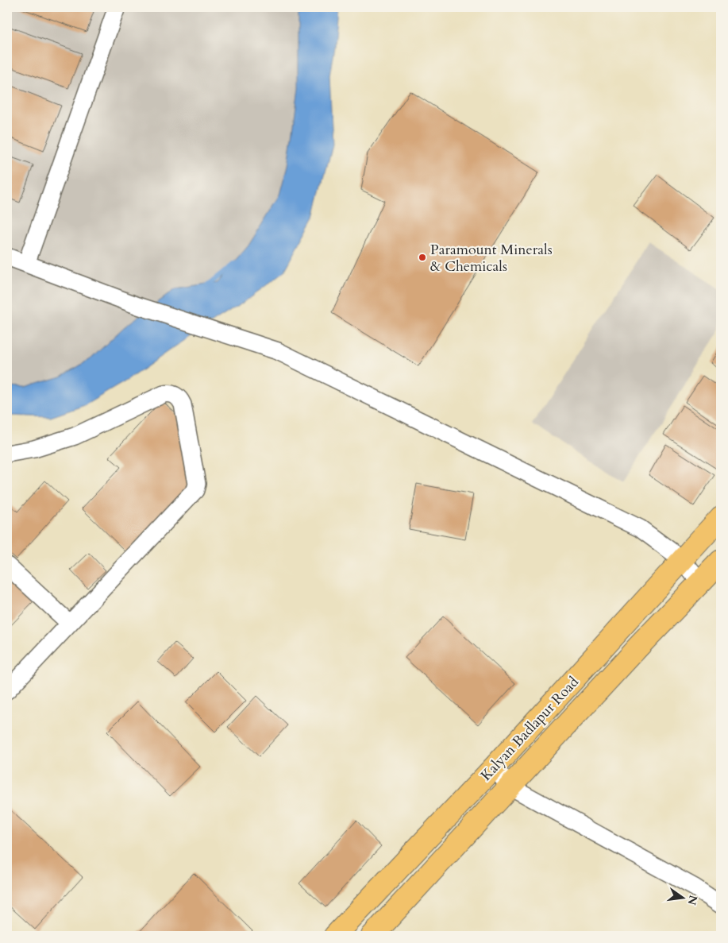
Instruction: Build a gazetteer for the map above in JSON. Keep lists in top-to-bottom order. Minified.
{"streets":{"main road":["Kalyan Badlapur Road"]},"places":["Paramount Minerals & Chemicals"],"north":"right"}
